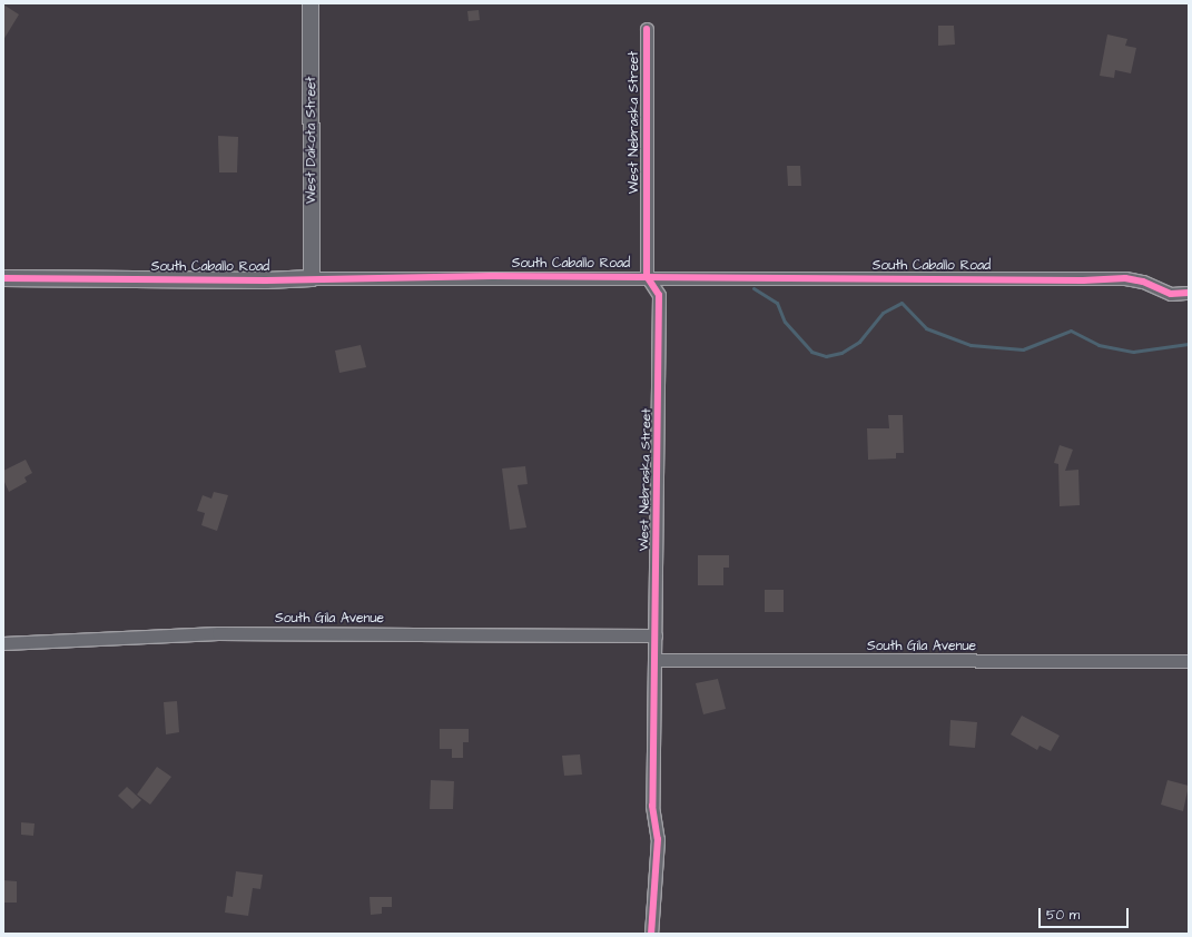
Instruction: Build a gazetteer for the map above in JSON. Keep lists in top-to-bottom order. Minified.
{"streets":{"street":["West Nebraska Street","West Dakota Street","South Caballo Road","South Gila Avenue"]},"crossings":[["West Nebraska Street","South Caballo Road"],["West Nebraska Street","South Gila Avenue"],["West Dakota Street","South Caballo Road"]],"scale_bar":"50 m"}
